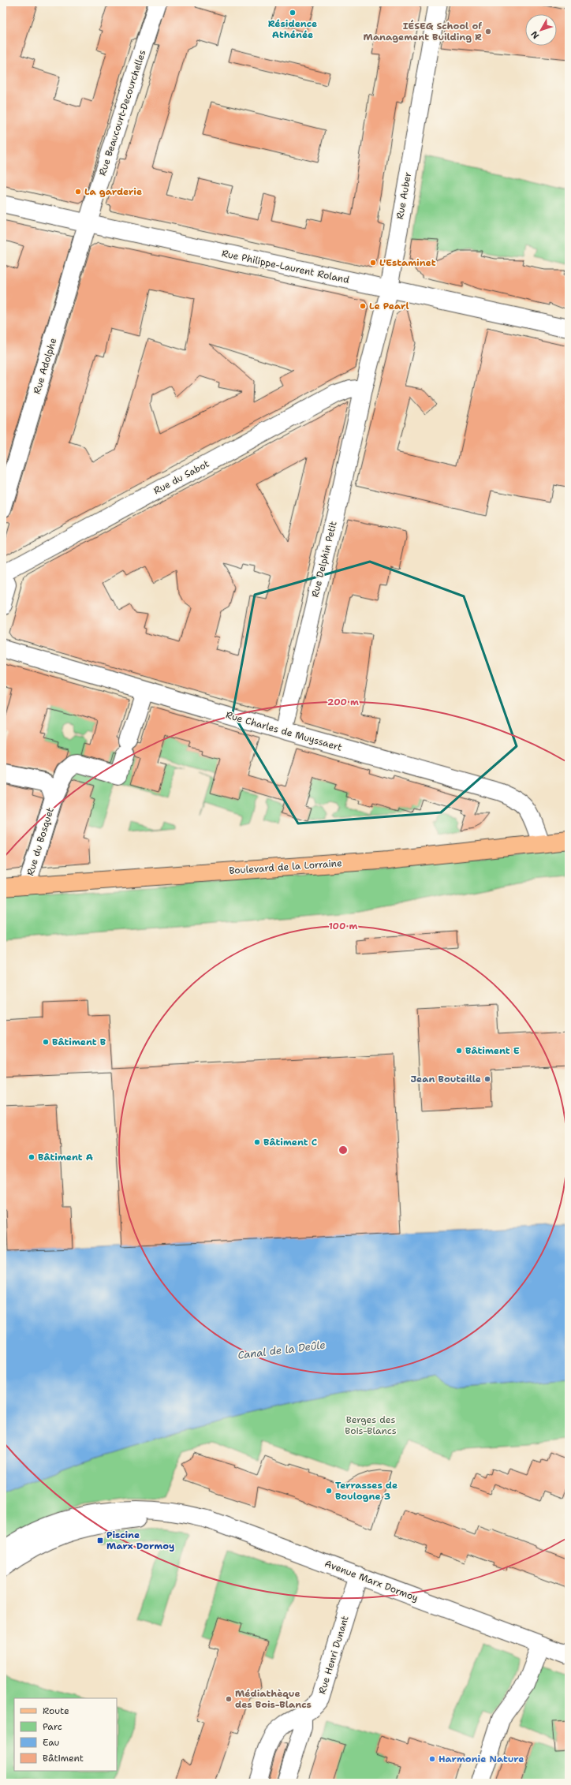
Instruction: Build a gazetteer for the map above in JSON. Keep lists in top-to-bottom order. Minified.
{"streets":{"main road":["Boulevard de la Lorraine"],"street":["Rue Beaucourt-Decourchelles","Rue Auber","Rue Philippe-Laurent Roland","Rue Adolphe","Rue du Sabot","Rue Delphin Petit","Rue Charles de Muyssaert","Rue du Bosquet","Avenue Marx Dormoy","Rue Henri Dunant"]},"crossings":[["Rue Beaucourt-Decourchelles","Rue Philippe-Laurent Roland"],["Rue Beaucourt-Decourchelles","Rue Adolphe"],["Rue Auber","Rue Philippe-Laurent Roland"],["Rue Auber","Rue du Sabot"],["Rue Auber","Rue Delphin Petit"],["Rue Philippe-Laurent Roland","Rue Adolphe"],["Rue du Sabot","Rue Delphin Petit"],["Rue Delphin Petit","Rue Charles de Muyssaert"],["Rue Charles de Muyssaert","Rue du Bosquet"],["Rue Charles de Muyssaert","Boulevard de la Lorraine"],["Rue du Bosquet","Boulevard de la Lorraine"],["Avenue Marx Dormoy","Rue Henri Dunant"]],"water":["Canal de la Deûle"],"parks":["Berges des Bois-Blancs"],"places":{"other":["Résidence Athénée","IÉSEG School of Management Building R","La garderie","L'Estaminet","Le Pearl","Bâtiment B","Bâtiment E","Jean Bouteille","Bâtiment C","Bâtiment A","Terrasses de Boulogne 3","Médiathèque des Bois-Blancs","Harmonie Nature"],"transit":["Piscine Marx Dormoy"]},"legend":["Route","Parc","Eau","Bâtiment"],"north":"bottom left","rings":["200 m","100 m"]}
